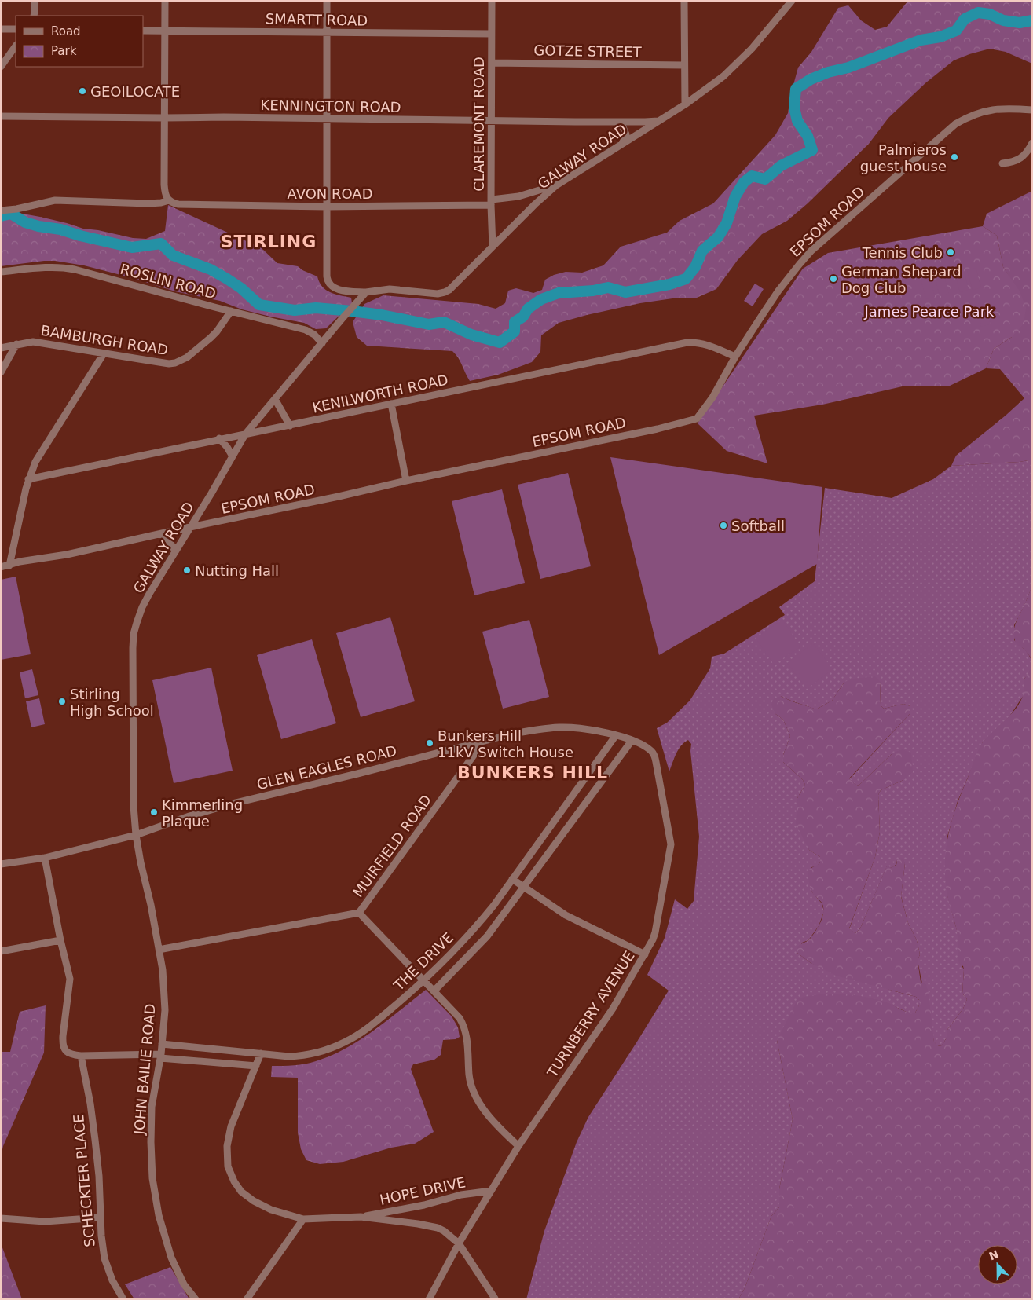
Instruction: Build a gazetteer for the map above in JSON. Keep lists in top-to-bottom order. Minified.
{"streets":{"street":["SMARTT ROAD","GOTZE STREET","KENNINGTON ROAD","CLAREMONT ROAD","GALWAY ROAD","AVON ROAD","EPSOM ROAD","ROSLIN ROAD","BAMBURGH ROAD","KENILWORTH ROAD","GLEN EAGLES ROAD","MUIRFIELD ROAD","THE DRIVE","TURNBERRY AVENUE","JOHN BAILIE ROAD","SCHECKTER PLACE","HOPE DRIVE"]},"crossings":[["SMARTT ROAD","CLAREMONT ROAD"],["SMARTT ROAD","GALWAY ROAD"],["GOTZE STREET","CLAREMONT ROAD"],["KENNINGTON ROAD","CLAREMONT ROAD"],["KENNINGTON ROAD","GALWAY ROAD"],["CLAREMONT ROAD","GALWAY ROAD"],["CLAREMONT ROAD","AVON ROAD"],["GALWAY ROAD","AVON ROAD"],["GALWAY ROAD","EPSOM ROAD"],["GALWAY ROAD","ROSLIN ROAD"],["GALWAY ROAD","KENILWORTH ROAD"],["GALWAY ROAD","GLEN EAGLES ROAD"],["GALWAY ROAD","JOHN BAILIE ROAD"],["EPSOM ROAD","KENILWORTH ROAD"],["ROSLIN ROAD","BAMBURGH ROAD"],["GLEN EAGLES ROAD","MUIRFIELD ROAD"],["GLEN EAGLES ROAD","THE DRIVE"],["GLEN EAGLES ROAD","TURNBERRY AVENUE"],["GLEN EAGLES ROAD","JOHN BAILIE ROAD"],["MUIRFIELD ROAD","JOHN BAILIE ROAD"],["THE DRIVE","TURNBERRY AVENUE"],["THE DRIVE","JOHN BAILIE ROAD"],["THE DRIVE","HOPE DRIVE"],["TURNBERRY AVENUE","HOPE DRIVE"]],"districts":["STIRLING","BUNKERS HILL"],"parks":["James Pearce Park"],"places":["GEOILOCATE","Palmieros guest house","Tennis Club","German Shepard Dog Club","Softball","Nutting Hall","Stirling High School","Bunkers Hill 11kV Switch House","Kimmerling Plaque"],"legend":["Road","Park"],"north":"top"}
